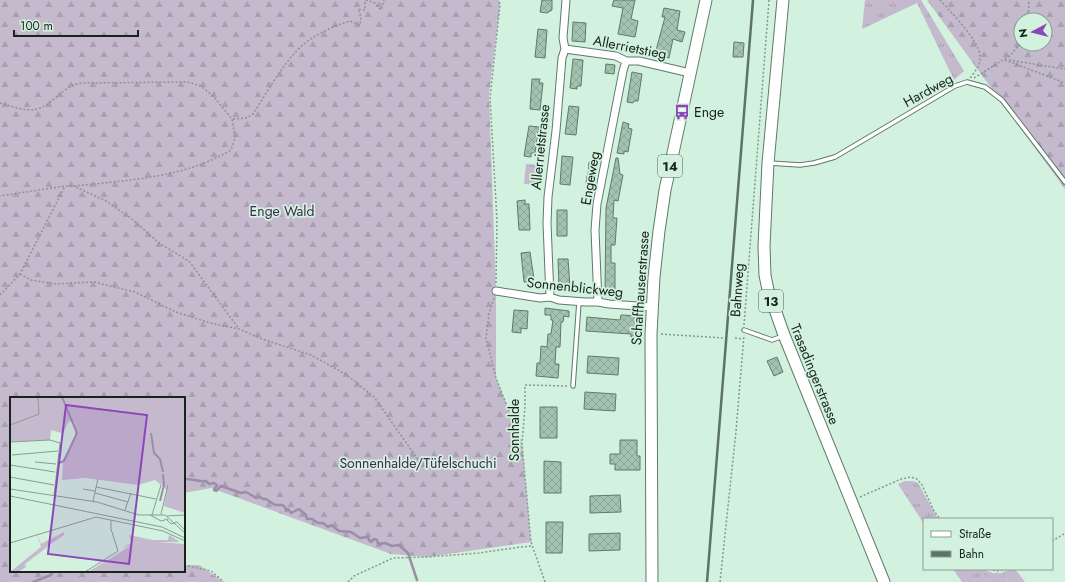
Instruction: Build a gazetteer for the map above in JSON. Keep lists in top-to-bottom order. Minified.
{"streets":{"main road":["14","Schaffhauserstrasse","13","Trasadingerstrasse"],"street":["Allerrietstieg","Allerrietstrasse","Engeweg","Sonnenblickweg"],"lane":["Hardweg"],"path":["Bahnweg","Sonnhalde"]},"crossings":[["Allerrietstieg","Allerrietstrasse"],["Allerrietstieg","Engeweg"],["Allerrietstieg","Schaffhauserstrasse"],["Hardweg","Trasadingerstrasse"],["Allerrietstrasse","Sonnenblickweg"],["Engeweg","Sonnenblickweg"],["Sonnenblickweg","Schaffhauserstrasse"]],"parks":["Enge Wald","Sonnenhalde/Tüfelschuchi"],"places":{"bus stop":["Enge"]},"legend":["Straße","Bahn"],"scale_bar":"100 m","north":"left"}
